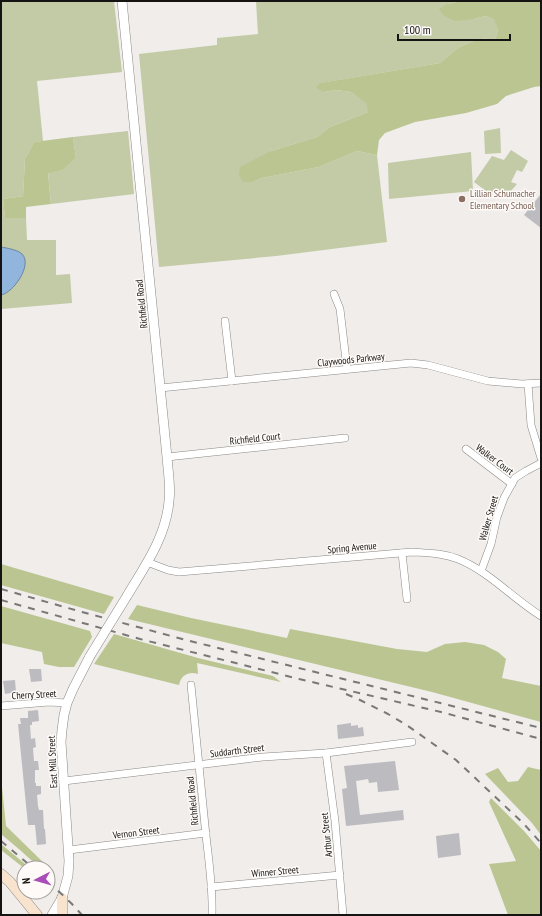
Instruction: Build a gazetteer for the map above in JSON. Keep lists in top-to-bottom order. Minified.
{"streets":{"street":["Richfield Road","Claywoods Parkway","Richfield Court","Walker Court","Walker Street","Spring Avenue","Cherry Street","Suddarth Street","East Mill Street","Vernon Street","Arthur Street","Winner Street"]},"crossings":[["Richfield Road","Claywoods Parkway"],["Richfield Road","Richfield Court"],["Richfield Road","Spring Avenue"],["Richfield Road","Suddarth Street"],["Richfield Road","East Mill Street"],["Richfield Road","Vernon Street"],["Richfield Road","Winner Street"],["Walker Court","Walker Street"],["Walker Street","Spring Avenue"],["Cherry Street","East Mill Street"],["Suddarth Street","East Mill Street"],["Suddarth Street","Arthur Street"],["East Mill Street","Vernon Street"],["Arthur Street","Winner Street"]],"places":["Lillian Schumacher Elementary School"],"scale_bar":"100 m","north":"left"}
